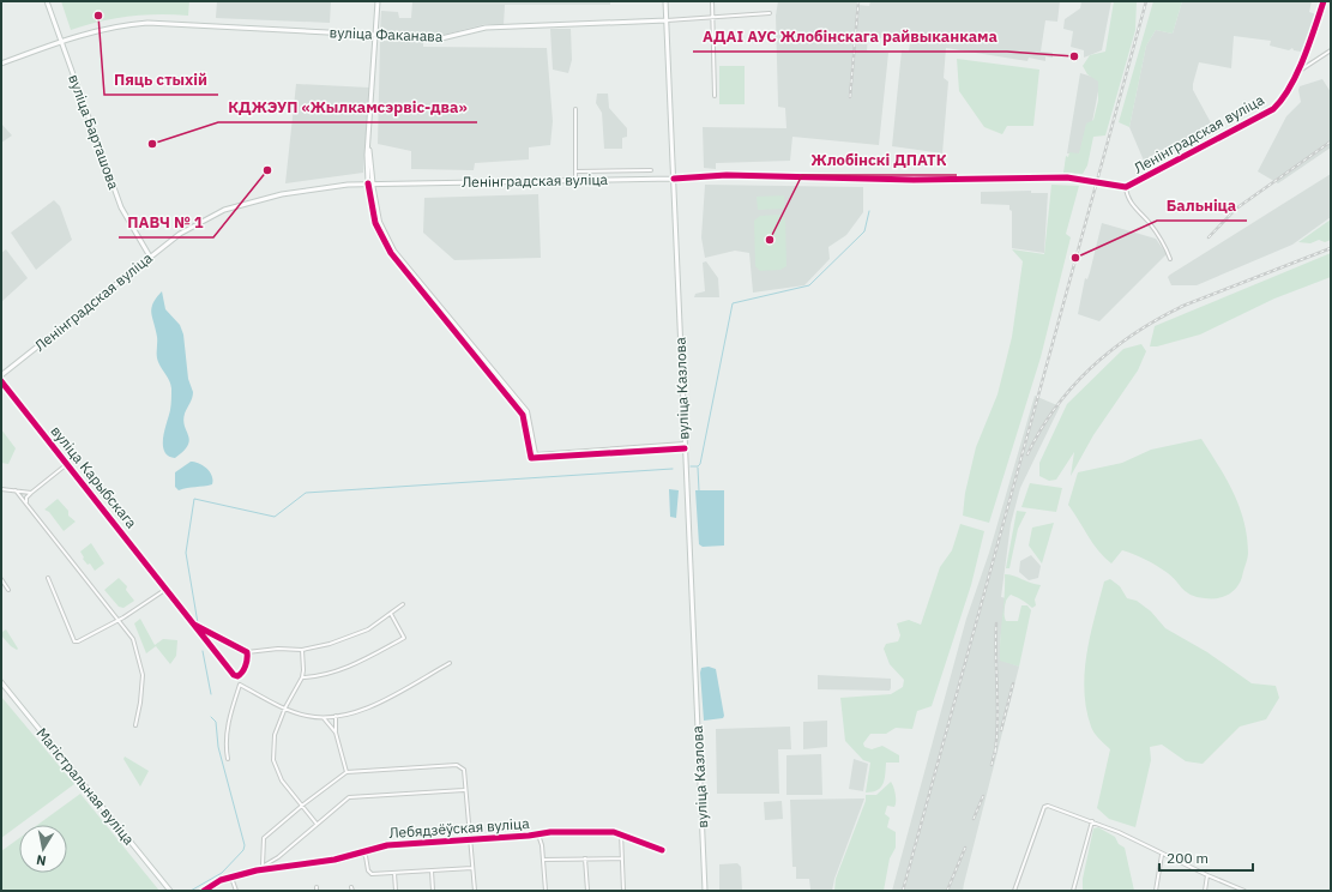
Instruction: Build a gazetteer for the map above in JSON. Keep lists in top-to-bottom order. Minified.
{"streets":{"main road":["вуліца Факанава","вуліца Барташова","Ленінградская вуліца","вуліца Казлова","вуліца Карыбскага","Магістральная вуліца"],"street":["Лебядзёўская вуліца"]},"crossings":[["вуліца Факанава","вуліца Барташова"],["вуліца Факанава","вуліца Казлова"],["вуліца Барташова","Ленінградская вуліца"],["Ленінградская вуліца","вуліца Казлова"]],"places":["Пяць стыхій","АДАІ АУС Жлобінскага райвыканкама","КДЖЭУП «Жылкамсэрвіс-два»","ПАВЧ № 1","Жлобінскі ДПАТК","Бальніца"],"scale_bar":"200 m","north":"bottom"}
